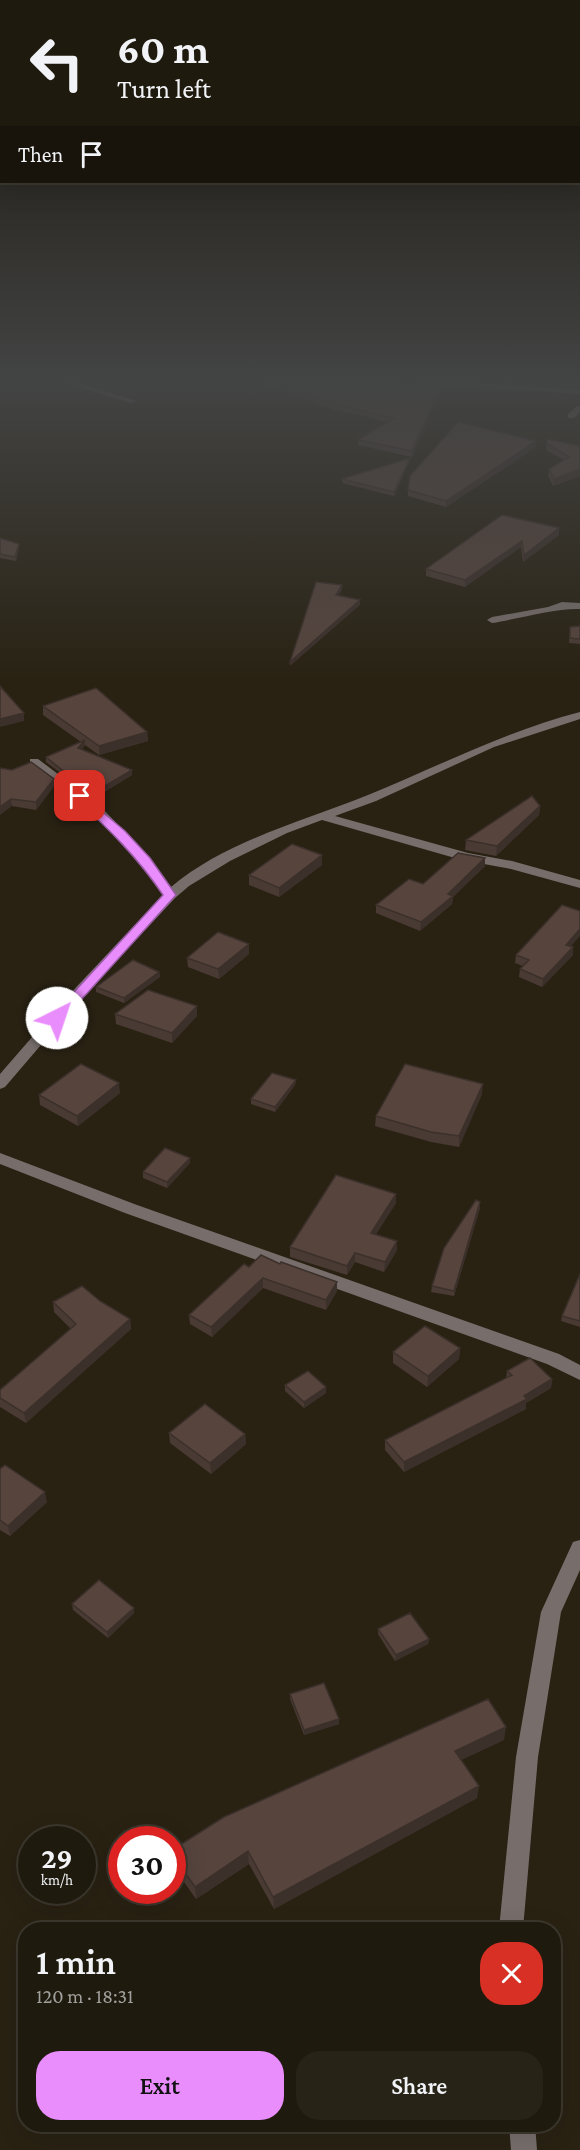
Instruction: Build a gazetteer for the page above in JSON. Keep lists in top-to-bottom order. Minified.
{"page":{"turn":["60 m","Turn left"],"then":"Then","speed":"29 km/h","limit":"30","heading":["1 min","120 m · 18:31"],"buttons":["Exit","Share"]}}
